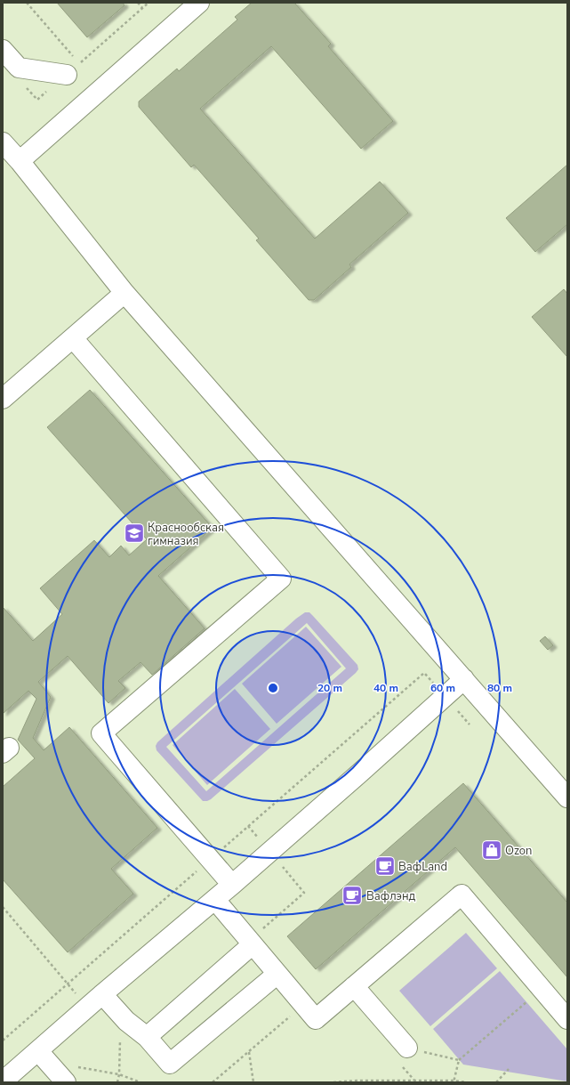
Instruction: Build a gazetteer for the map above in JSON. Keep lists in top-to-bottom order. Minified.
{"places":{"school or university":["Краснообская гимназия"],"shop":["Ozon"],"cafe":["ВафLand","Вафлэнд"]},"rings":["20 m","40 m","60 m","80 m"]}
